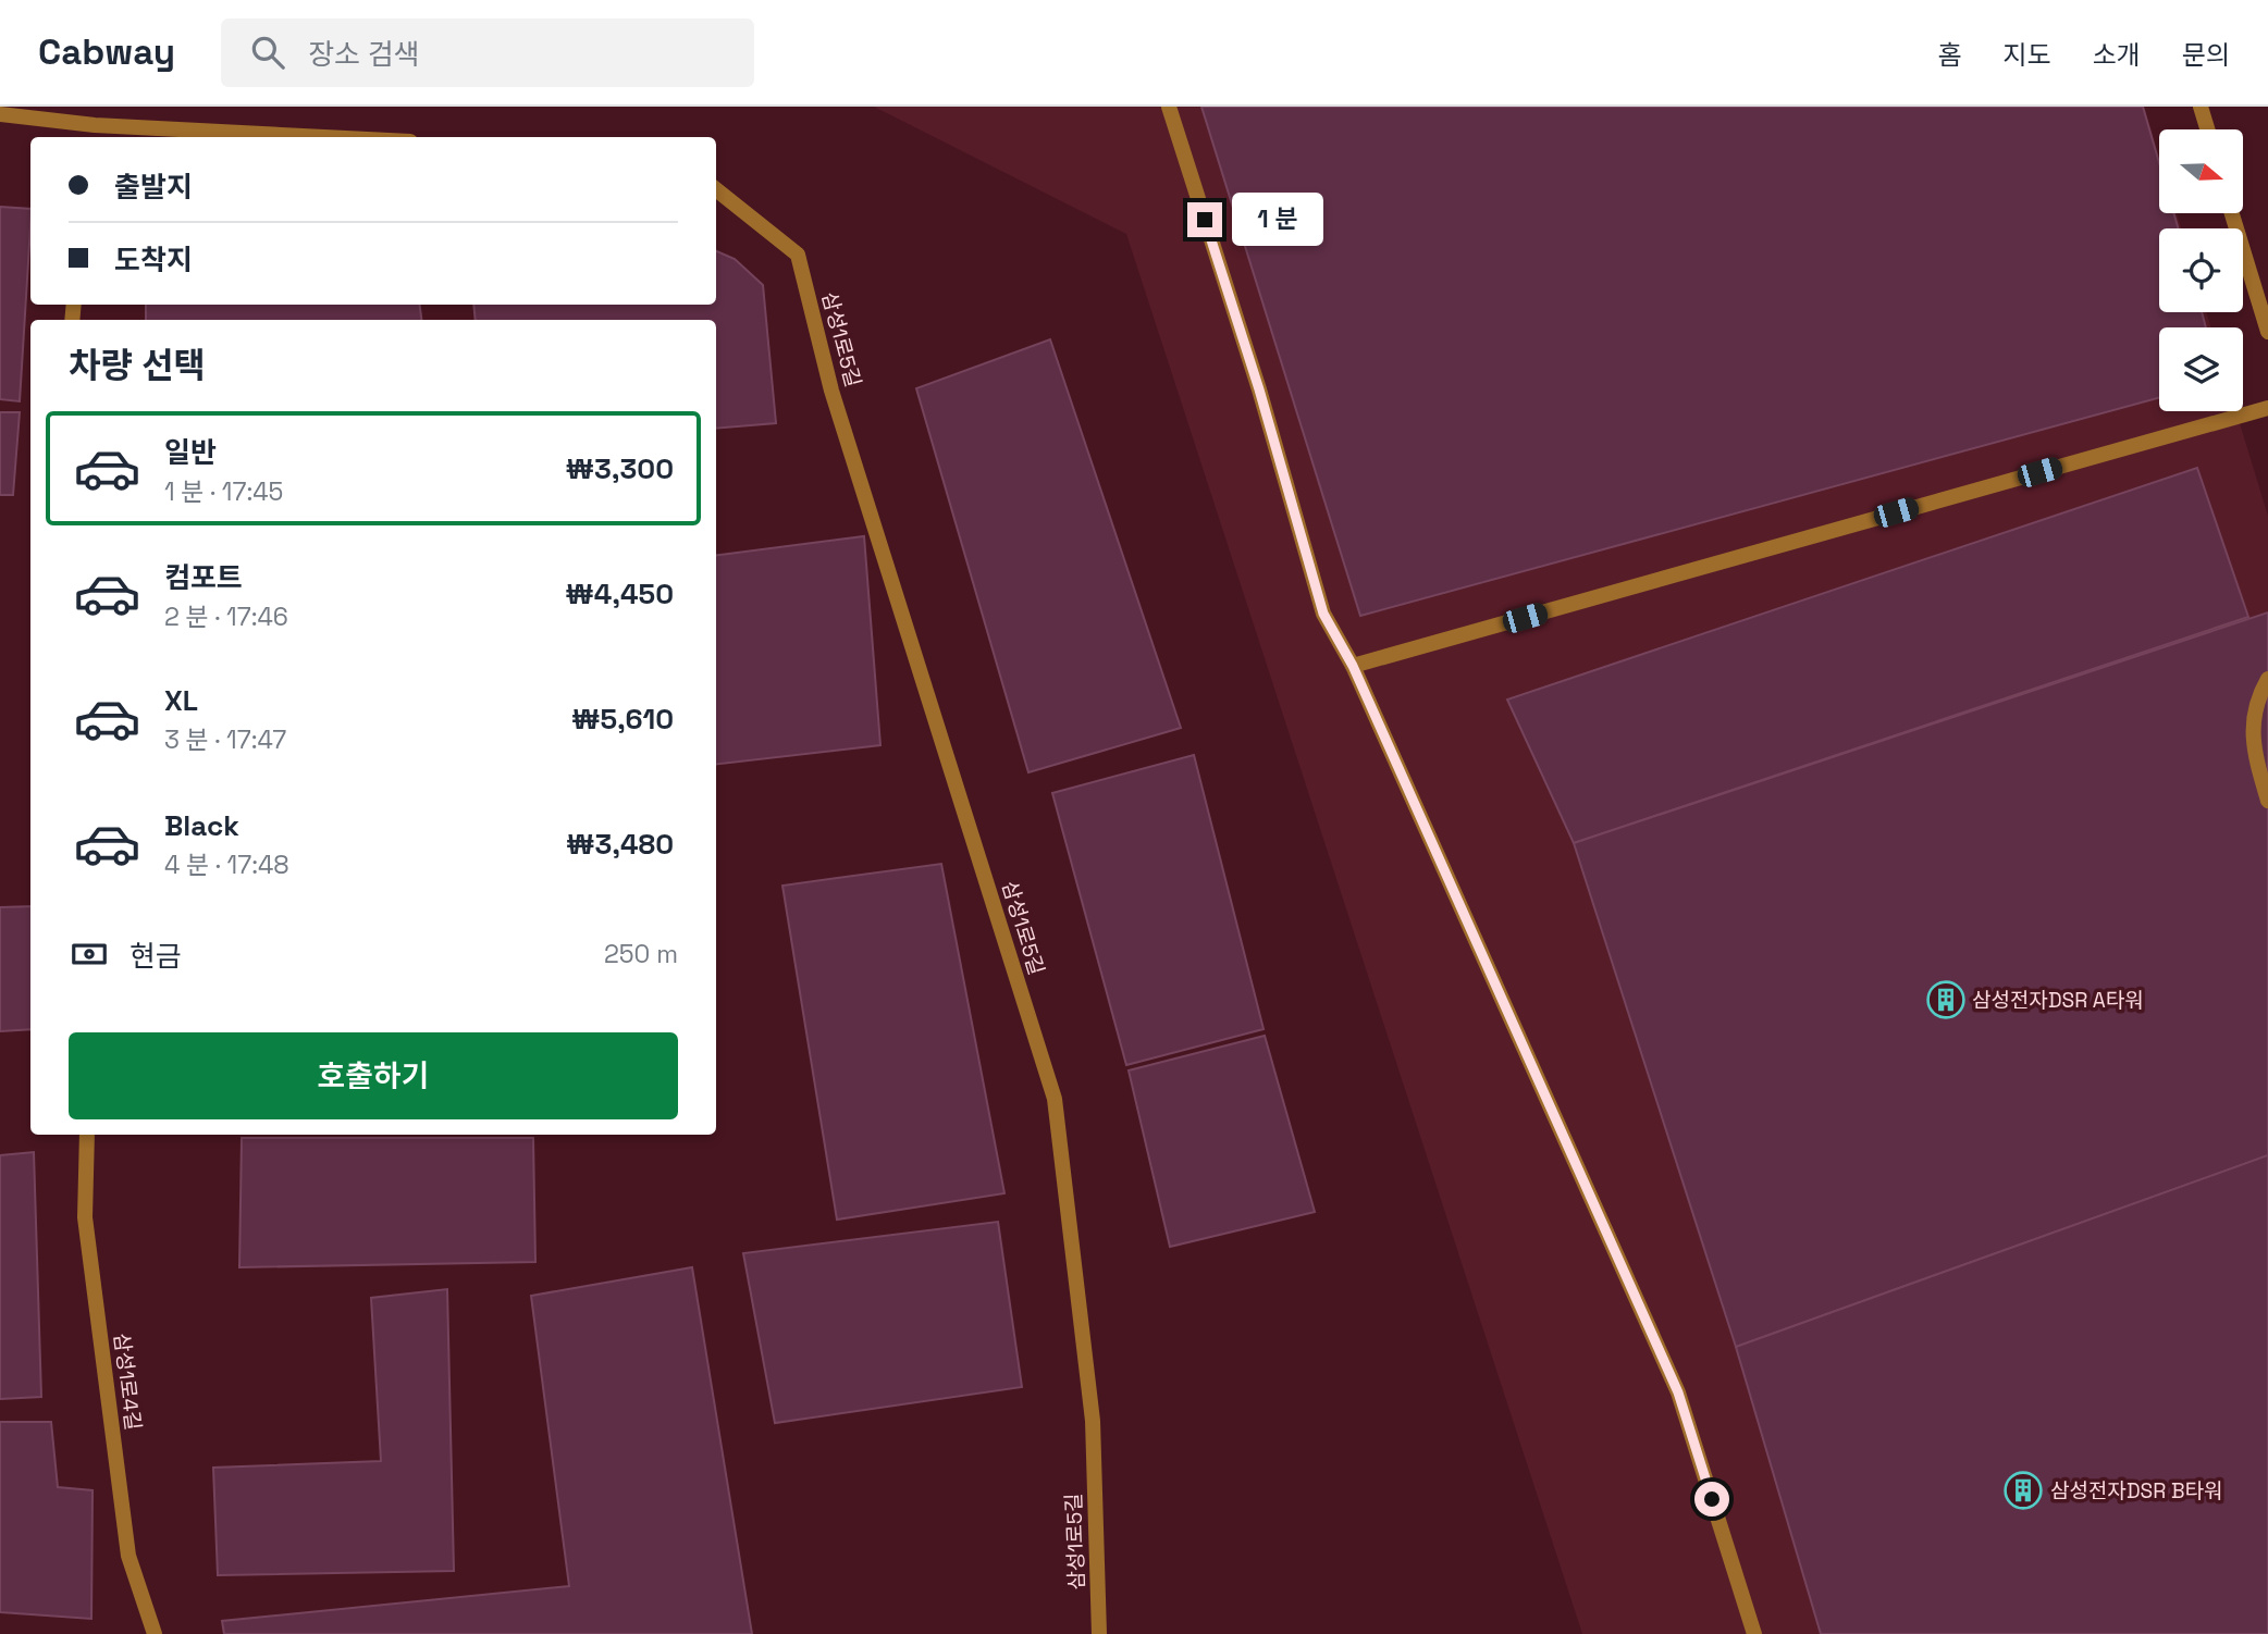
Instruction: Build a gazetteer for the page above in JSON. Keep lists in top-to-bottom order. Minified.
{"streets":{"street":["삼성1로5길","삼성1로4길"]},"places":{"building":["삼성전자DSR A타워","삼성전자DSR B타워"]},"north":"right","page":{"header":"Cabway","search":"장소 검색","nav":["홈","지도","소개","문의"],"banner":["출발지","도착지"],"bubble":"1 분","heading":"차량 선택","list":[{"name":"일반","note":"1 분 · 17:45","value":"₩3,300"},{"name":"컴포트","note":"2 분 · 17:46","value":"₩4,450"},{"name":"XL","note":"3 분 · 17:47","value":"₩5,610"},{"name":"Black","note":"4 분 · 17:48","value":"₩3,480"}],"pay":["현금","250 m"],"buttons":"호출하기"}}
